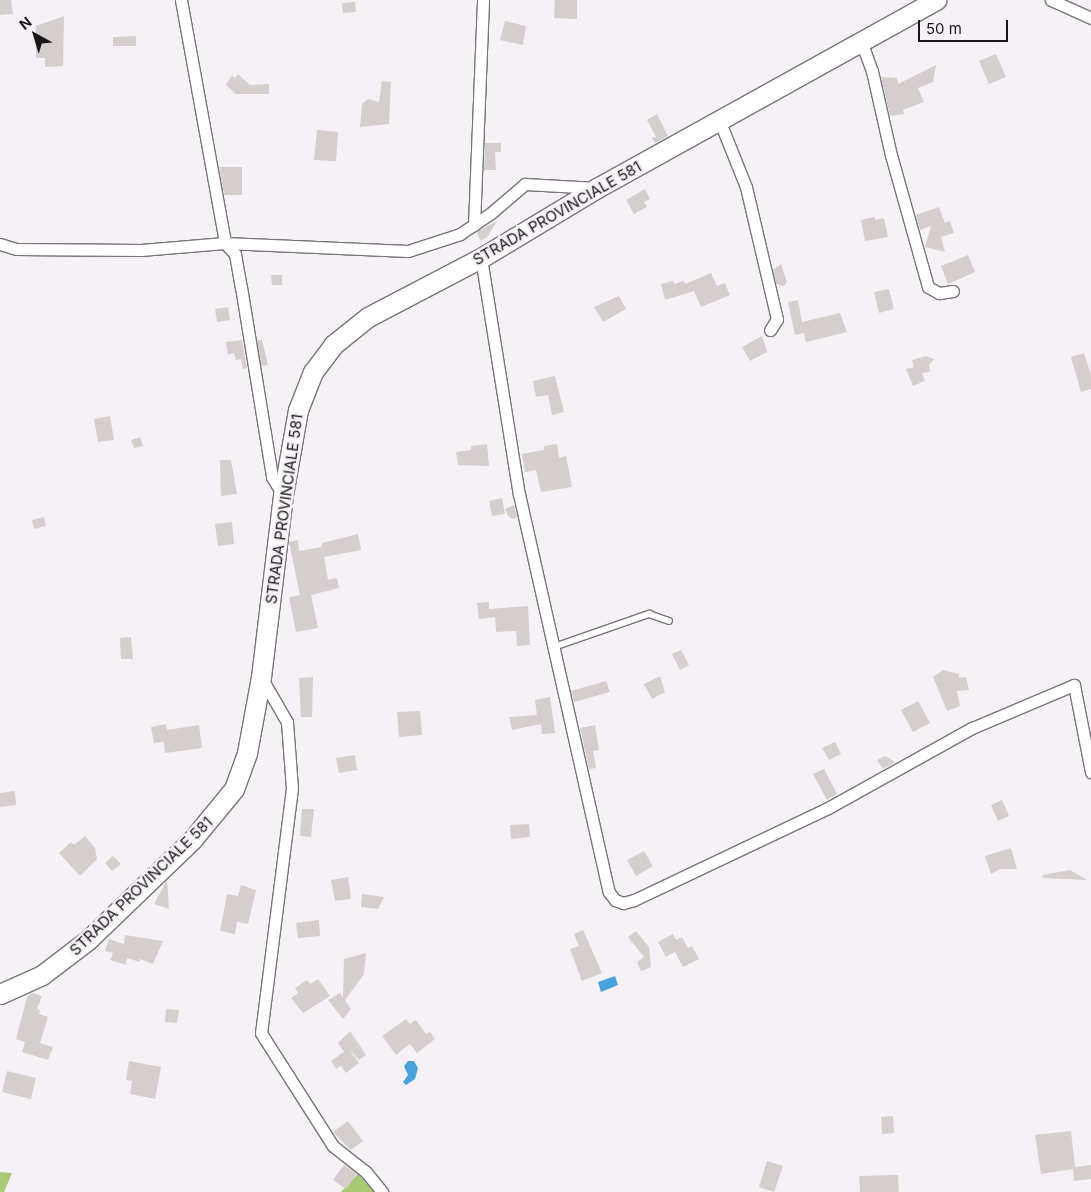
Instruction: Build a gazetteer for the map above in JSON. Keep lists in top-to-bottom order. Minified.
{"streets":{"main road":["STRADA PROVINCIALE 581"]},"scale_bar":"50 m","north":"top left"}
